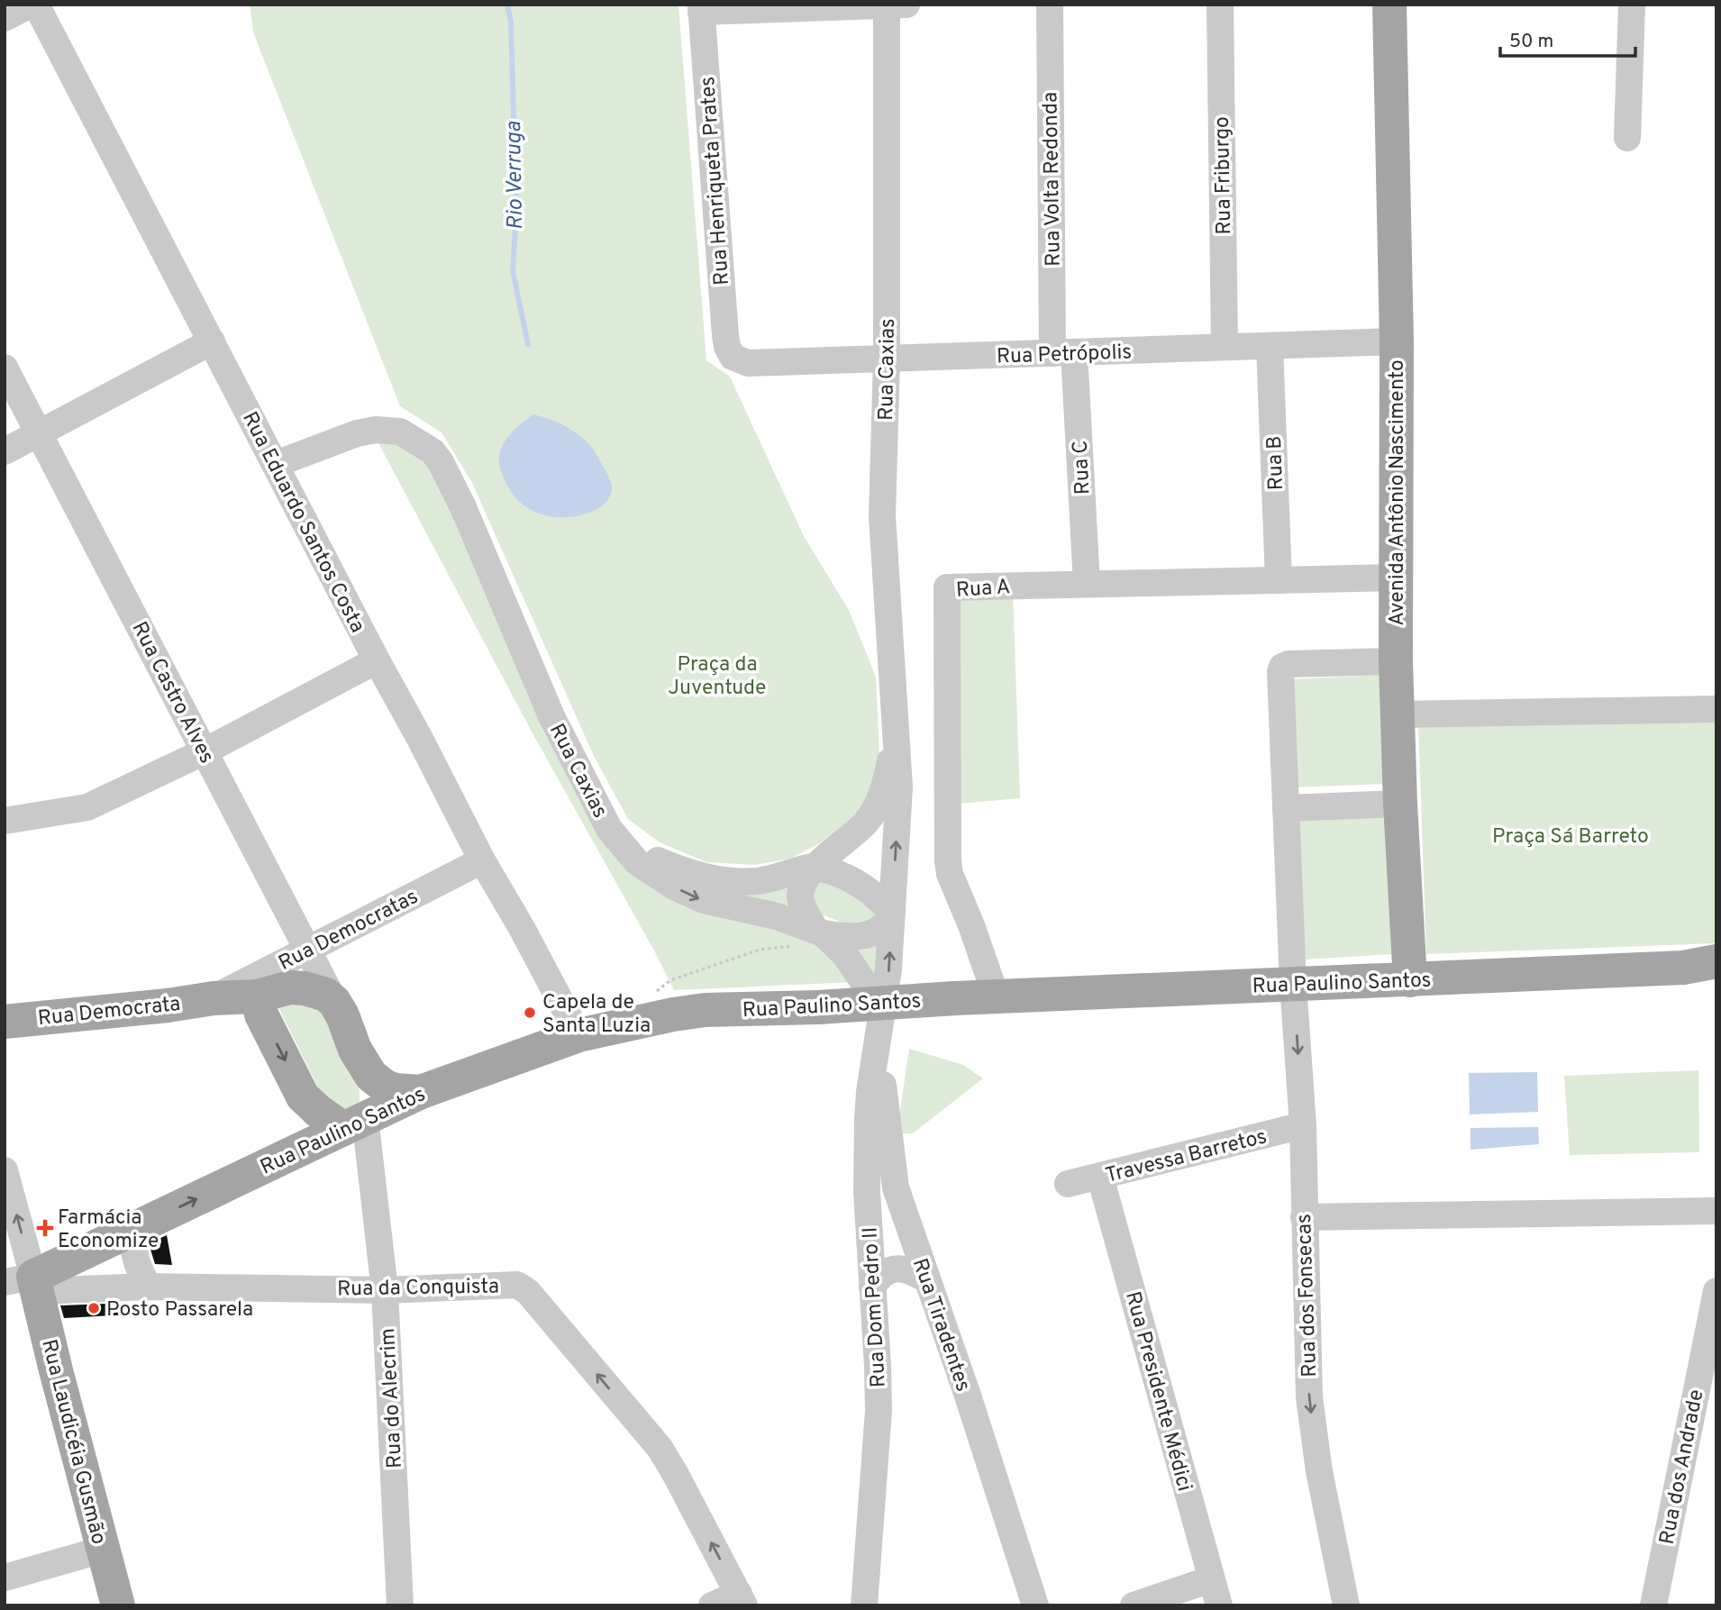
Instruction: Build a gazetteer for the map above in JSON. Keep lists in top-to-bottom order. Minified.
{"streets":{"main road":["Avenida Antônio Nascimento","Rua Paulino Santos","Rua Democrata","Rua Laudicéia Gusmão"],"street":["Rua Friburgo","Rua Volta Redonda","Rua Henriqueta Prates","Rua Petrópolis","Rua Caxias","Rua B","Rua C","Rua Eduardo Santos Costa","Rua A","Rua Castro Alves","Rua Democratas","Travessa Barretos","Rua da Conquista","Rua dos Fonsecas","Rua Dom Pedro II","Rua Tiradentes","Rua Presidente Médici","Rua do Alecrim","Rua dos Andrade"]},"crossings":[["Rua Friburgo","Rua Petrópolis"],["Rua Volta Redonda","Rua Petrópolis"],["Rua Volta Redonda","Rua C"],["Rua Henriqueta Prates","Rua Petrópolis"],["Rua Petrópolis","Rua Caxias"],["Rua Petrópolis","Rua B"],["Rua Petrópolis","Rua C"],["Rua Petrópolis","Avenida Antônio Nascimento"],["Rua Caxias","Rua Eduardo Santos Costa"],["Rua Caxias","Rua Dom Pedro II"],["Rua B","Rua A"],["Rua C","Rua A"],["Avenida Antônio Nascimento","Rua A"],["Avenida Antônio Nascimento","Rua Paulino Santos"],["Rua Eduardo Santos Costa","Rua Democratas"],["Rua Eduardo Santos Costa","Rua Paulino Santos"],["Rua A","Rua Paulino Santos"],["Rua Castro Alves","Rua Democratas"],["Rua Castro Alves","Rua Democrata"],["Rua Democratas","Rua Democrata"],["Rua Paulino Santos","Rua da Conquista"],["Rua Paulino Santos","Rua dos Fonsecas"],["Rua Paulino Santos","Rua do Alecrim"],["Rua Paulino Santos","Rua Laudicéia Gusmão"],["Travessa Barretos","Rua dos Fonsecas"],["Travessa Barretos","Rua Presidente Médici"],["Rua da Conquista","Rua do Alecrim"],["Rua da Conquista","Rua Laudicéia Gusmão"],["Rua Dom Pedro II","Rua Tiradentes"]],"one_way":["Rua da Conquista","Rua dos Fonsecas"],"water":["Rio Verruga"],"parks":["Praça da Juventude","Praça Sá Barreto"],"places":{"other":["Capela de Santa Luzia","Posto Passarela"],"health":["Farmácia Economize"]},"scale_bar":"50 m"}
